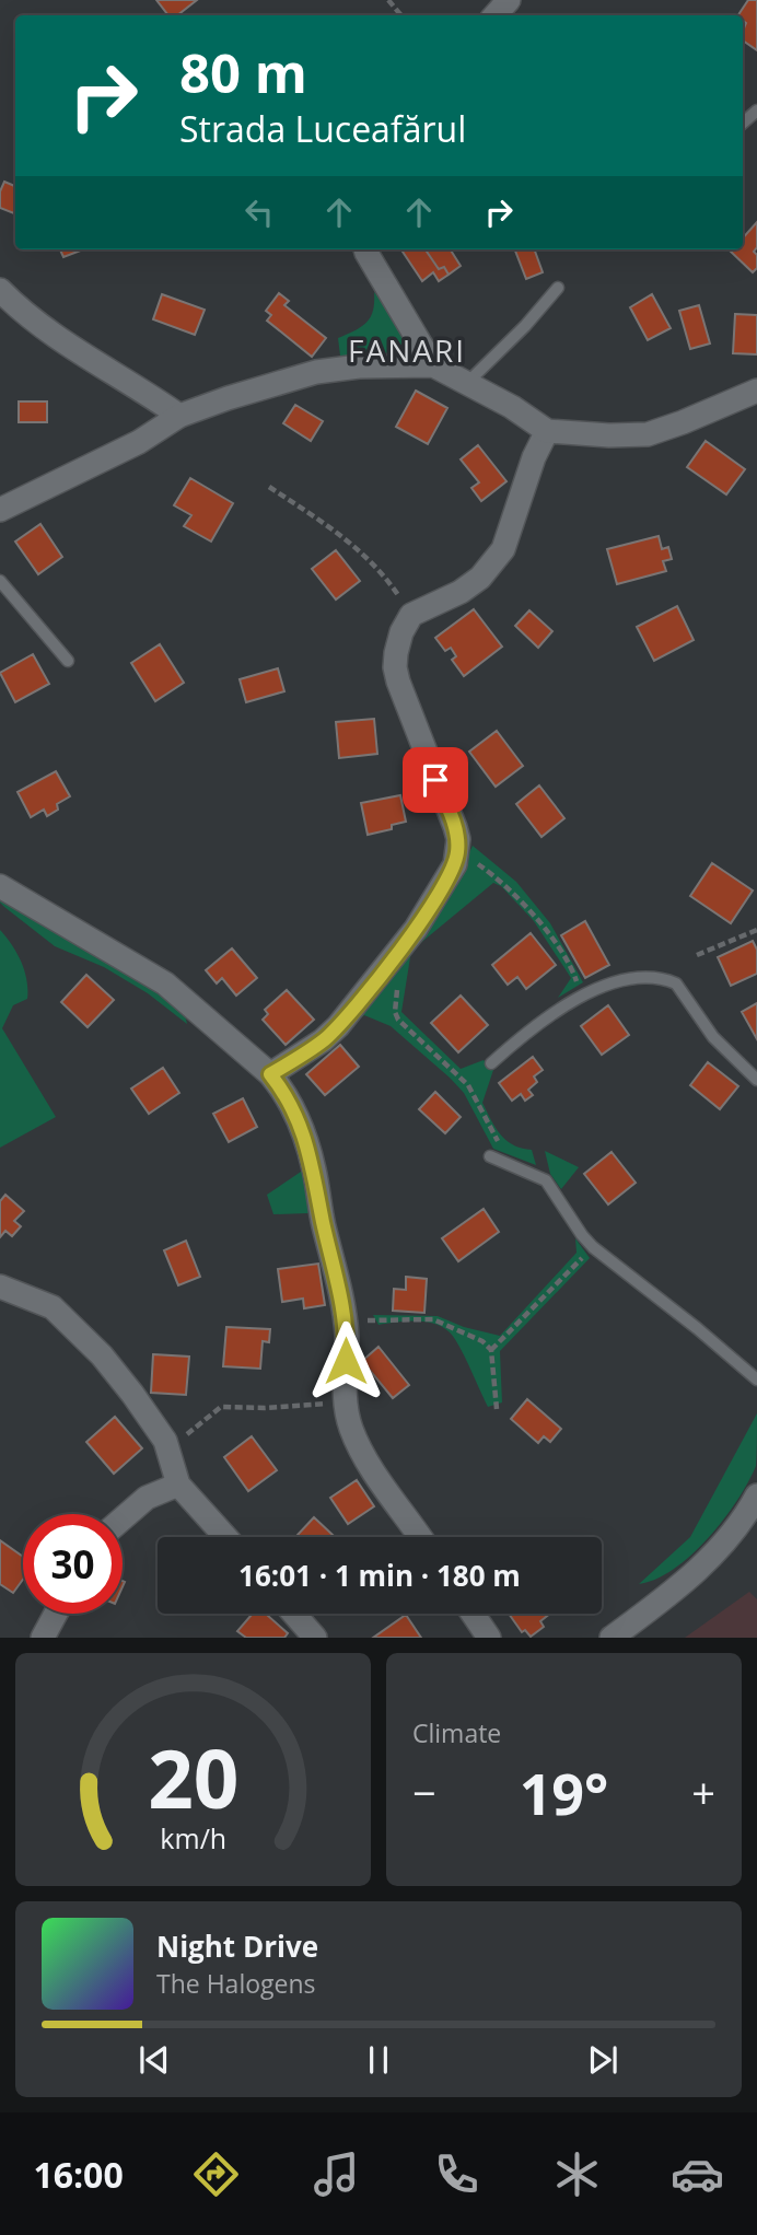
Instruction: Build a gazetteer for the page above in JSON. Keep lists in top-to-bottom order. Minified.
{"districts":["FANARI"],"page":{"turn":["80 m","Strada Luceafărul"],"limit":"30","trip":"16:01 · 1 min · 180 m","tile":"Climate","heat":["−","19°","+"],"song":["Night Drive","The Halogens"],"tabs":"16:00","gauge":["20","km/h"]}}
